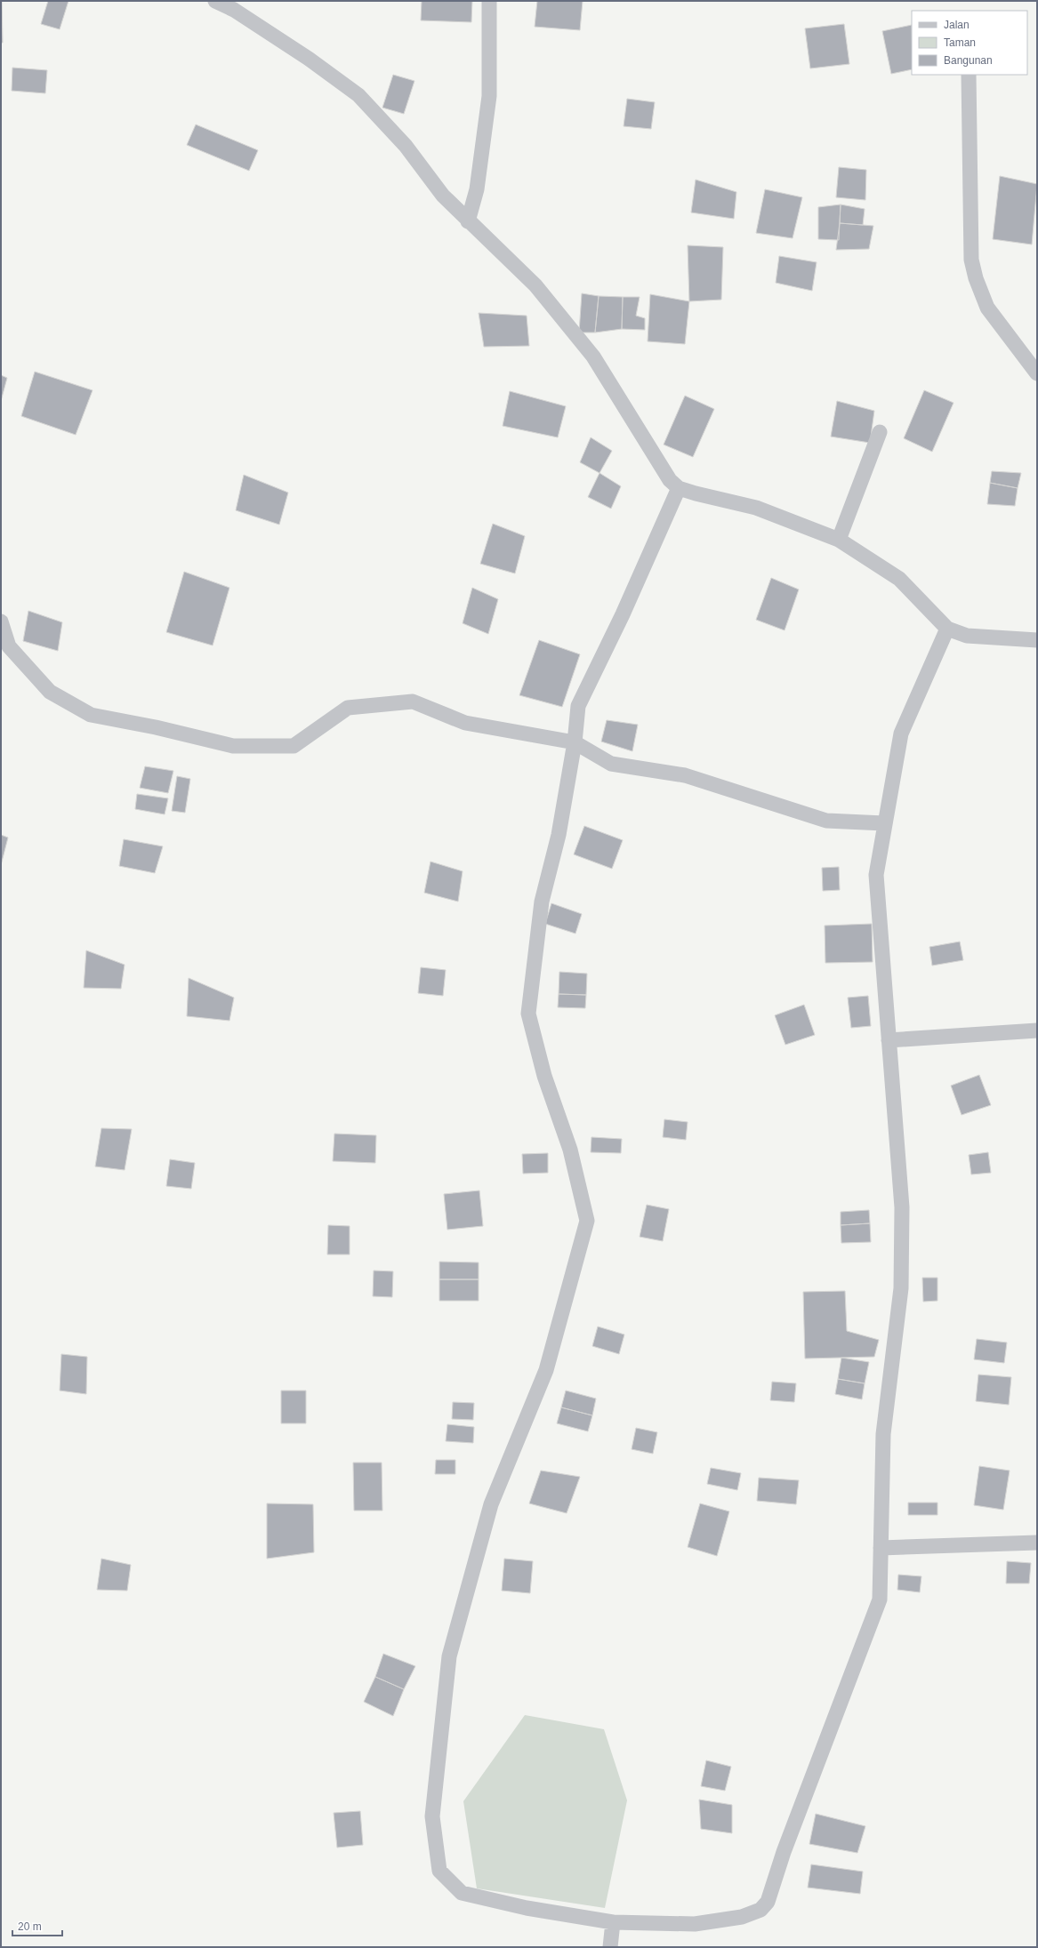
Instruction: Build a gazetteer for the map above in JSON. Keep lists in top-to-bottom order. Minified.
{"legend":["Jalan","Taman","Bangunan"],"scale_bar":"20 m"}
